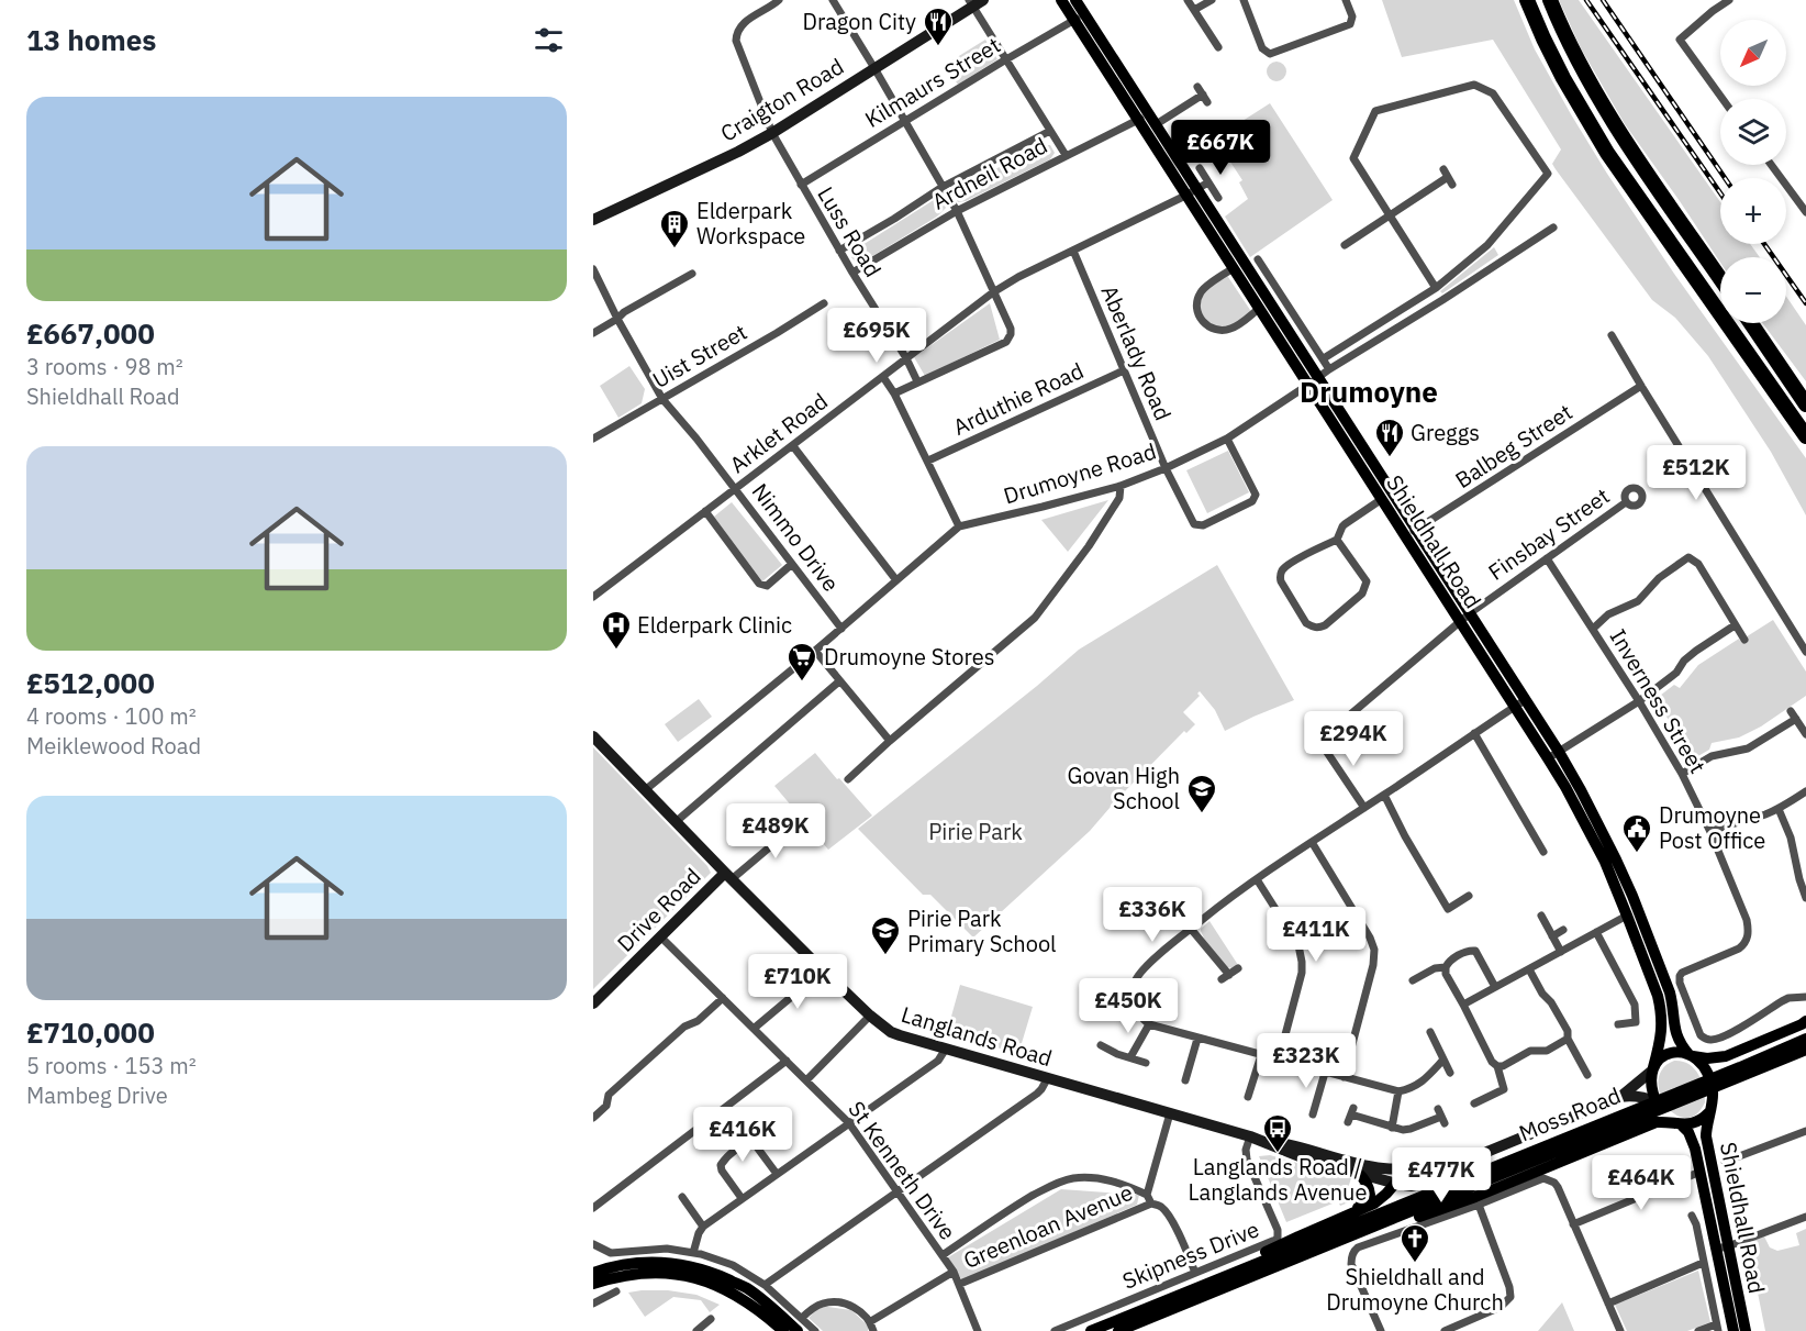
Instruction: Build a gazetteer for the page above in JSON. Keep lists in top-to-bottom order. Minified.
{"streets":{"main road":["Shieldhall Road","Moss Road"],"street":["Kilmaurs Street","Craigton Road","Ardneil Road","Luss Road","Aberlady Road","Uist Street","Arduthie Road","Arklet Road","Balbeg Street","Drumoyne Road","Finsbay Street","Nimmo Drive","Inverness Street","Drive Road","Langlands Road","St Kenneth Drive","Greenloan Avenue","Skipness Drive"]},"crossings":[["Kilmaurs Street","Luss Road"],["Kilmaurs Street","Shieldhall Road"],["Craigton Road","Luss Road"],["Ardneil Road","Luss Road"],["Ardneil Road","Shieldhall Road"],["Luss Road","Arklet Road"],["Aberlady Road","Arduthie Road"],["Aberlady Road","Arklet Road"],["Aberlady Road","Drumoyne Road"],["Uist Street","Nimmo Drive"],["Arklet Road","Nimmo Drive"],["Arklet Road","Shieldhall Road"],["Balbeg Street","Shieldhall Road"],["Drumoyne Road","Nimmo Drive"],["Drumoyne Road","Shieldhall Road"],["Drumoyne Road","Langlands Road"],["Finsbay Street","Shieldhall Road"],["Finsbay Street","Inverness Street"],["Shieldhall Road","Langlands Road"],["Drive Road","Langlands Road"],["Drive Road","St Kenneth Drive"],["Langlands Road","Skipness Drive"],["St Kenneth Drive","Greenloan Avenue"]],"districts":["Drumoyne"],"parks":["Pirie Park"],"places":{"restaurant":["Dragon City","Greggs"],"building":["Elderpark Workspace"],"hospital":["Elderpark Clinic"],"supermarket":["Drumoyne Stores"],"school or university":["Govan High School","Pirie Park Primary School"],"public building":["Drumoyne Post Office"],"bus stop":["Langlands Road / Langlands Avenue"],"church":["Shieldhall and Drumoyne Church"]},"north":"bottom left","page":{"heading":"13 homes","map_buttons":["+","−"],"list":[{"name":"£667,000","note":"3 rooms · 98 m² · Shieldhall Road"},{"name":"£512,000","note":"4 rooms · 100 m² · Meiklewood Road"},{"name":"£710,000","note":"5 rooms · 153 m² · Mambeg Drive"}],"price":["£667K","£695K","£512K","£294K","£489K","£336K","£411K","£710K","£450K","£323K","£416K","£477K","£464K"]}}
